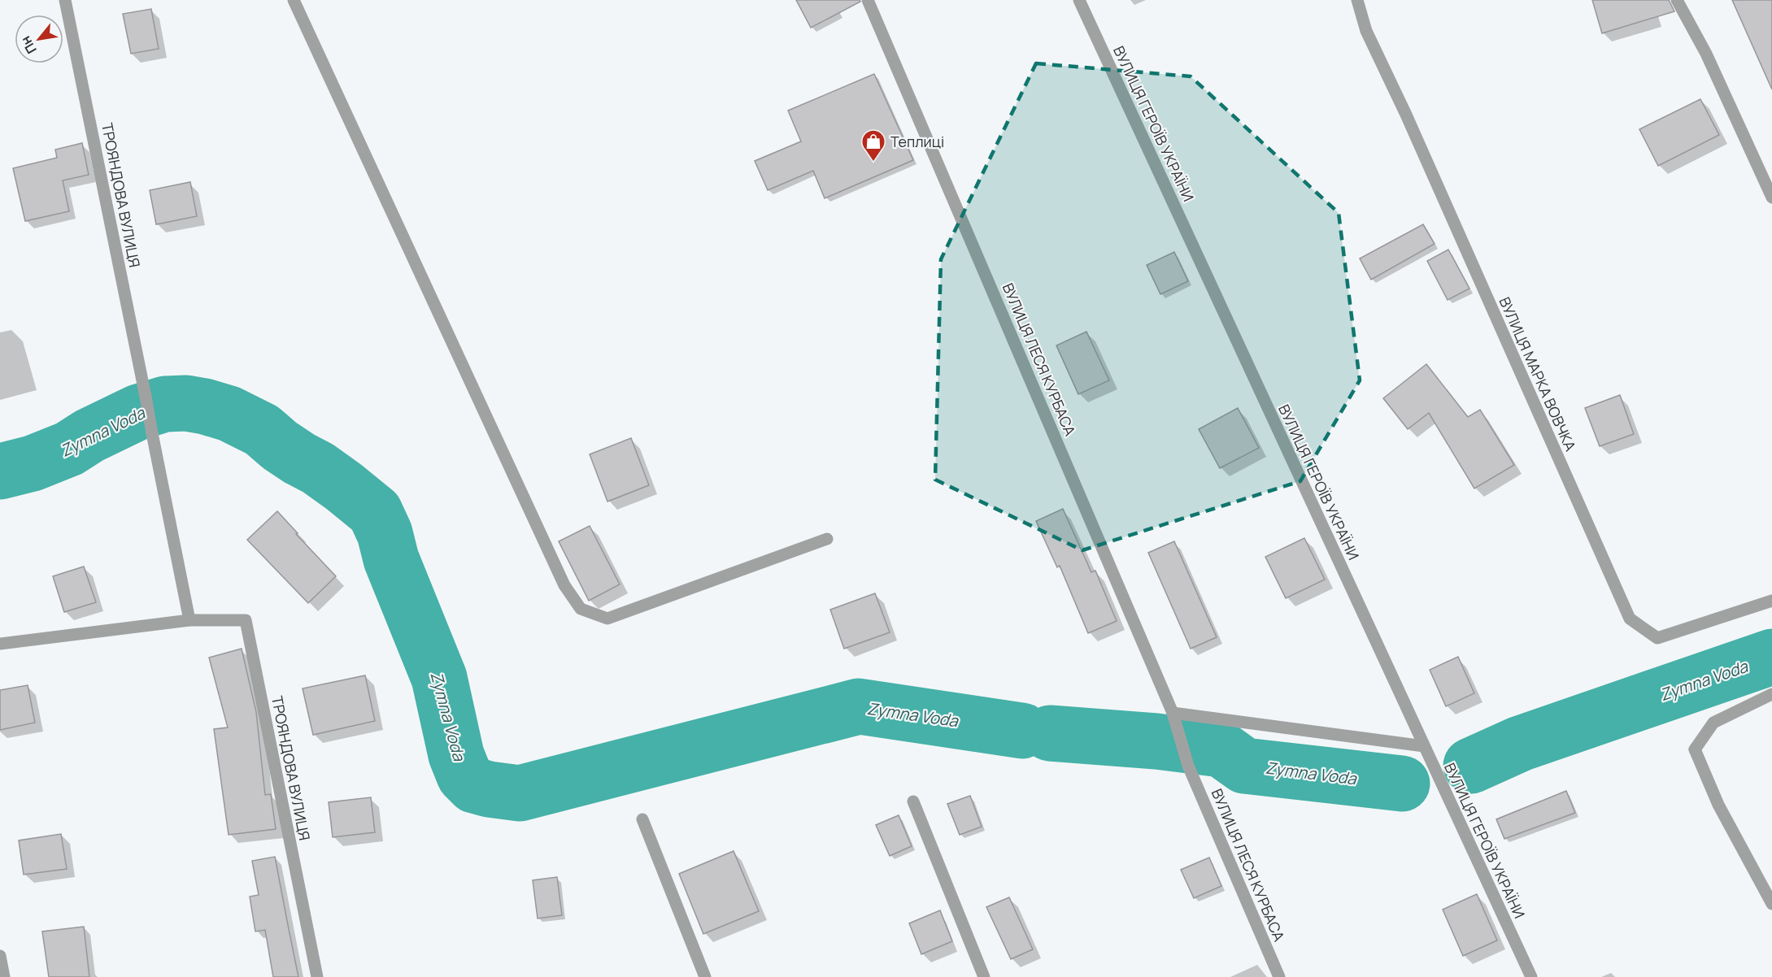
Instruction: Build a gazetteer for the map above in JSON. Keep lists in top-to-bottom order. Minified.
{"streets":{"street":["ВУЛИЦЯ ГЕРОЇВ УКРАЇНИ","ТРОЯНДОВА ВУЛИЦЯ","ВУЛИЦЯ ЛЕСЯ КУРБАСА","ВУЛИЦЯ МАРКА ВОВЧКА"]},"water":["Zymna Voda"],"places":{"shop":["Теплиці"]},"north":"bottom left"}
